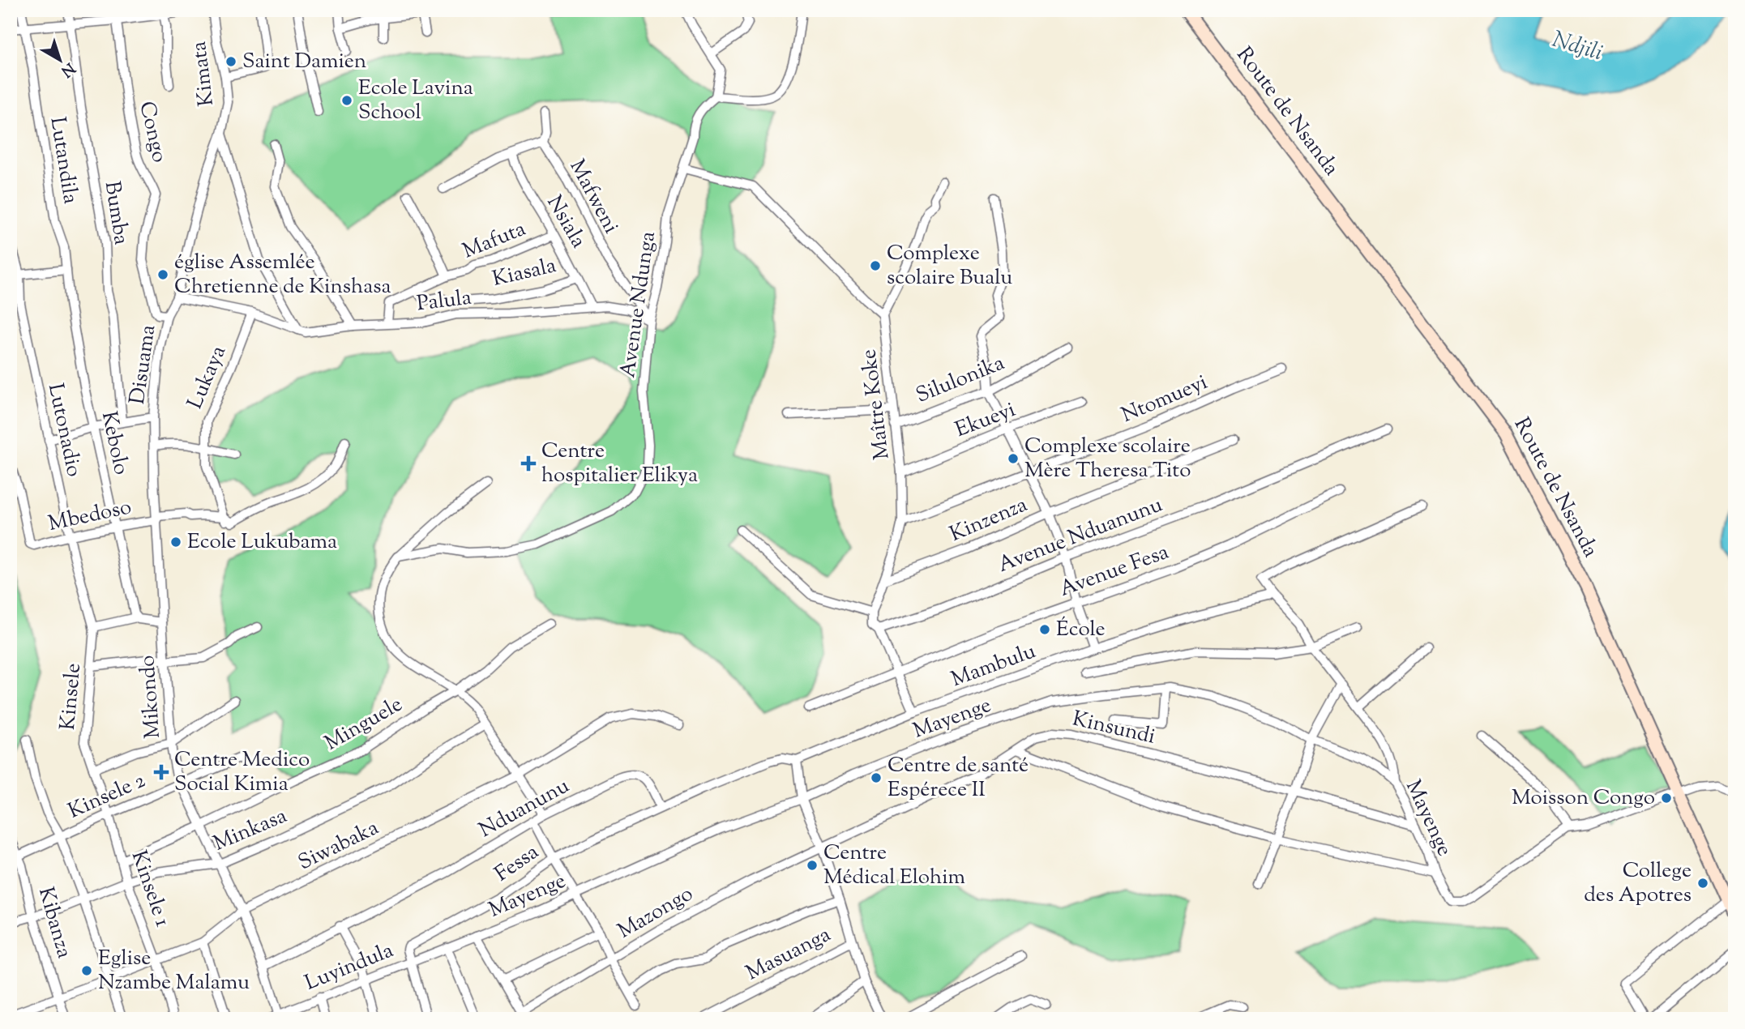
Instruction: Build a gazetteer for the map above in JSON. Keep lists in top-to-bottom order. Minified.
{"streets":{"street":["Kimata","Route de Nsanda","Congo","Lutandila","Mafweni","Bumba","Nsiala","Mafuta","Kiasala","Palula","Avenue Ndunga","Disuama","Lukaya","Silulonika","Ntomueyi","Maître Koke","Ekueyi","Lutonadio","Kebolo","Mbedoso","Kinzenza","Avenue Nduanunu","Avenue Fesa","Mambulu","Kinsele","Mikondo","Mayenge","Minguele","Kinsundi","Kinsele 2","Nduanunu","Minkasa","Siwabaka","Fessa","Kinsele 1","Mazongo","Kibanza","Masuanga","Luyindula"]},"crossings":[["Kimata","Palula"],["Kimata","Disuama"],["Congo","Disuama"],["Lutandila","Kebolo"],["Mafweni","Palula"],["Mafweni","Avenue Ndunga"],["Nsiala","Mafuta"],["Nsiala","Kiasala"],["Nsiala","Palula"],["Mafuta","Kiasala"],["Mafuta","Palula"],["Palula","Avenue Ndunga"],["Palula","Disuama"],["Palula","Lukaya"],["Disuama","Mbedoso"],["Disuama","Mikondo"],["Lukaya","Mbedoso"],["Silulonika","Maître Koke"],["Ntomueyi","Maître Koke"],["Maître Koke","Ekueyi"],["Maître Koke","Kinzenza"],["Lutonadio","Mbedoso"],["Lutonadio","Kinsele"],["Kebolo","Mbedoso"],["Mbedoso","Mikondo"],["Kinsele","Kinsele 1"],["Mikondo","Minguele"],["Mikondo","Kinsele 2"],["Mikondo","Nduanunu"],["Mikondo","Minkasa"],["Mikondo","Siwabaka"],["Mikondo","Luyindula"],["Mayenge","Kinsundi"],["Mayenge","Fessa"],["Mayenge","Luyindula"],["Minguele","Kinsele 1"],["Kinsundi","Mazongo"],["Kinsele 2","Kinsele 1"],["Kinsele 2","Kibanza"],["Nduanunu","Fessa"],["Minkasa","Kinsele 1"],["Minkasa","Kibanza"],["Siwabaka","Kinsele 1"],["Siwabaka","Kibanza"],["Fessa","Luyindula"]],"water":["Ndjili"],"places":{"other":["Saint Damien","Ecole Lavina School","Complexe scolaire Bualu","église Assemlée Chretienne de Kinshasa","Complexe scolaire Mère Theresa Tito","Ecole Lukubama","École","Centre de santé Espérece II","Moisson Congo","Centre Médical Elohim","College des Apotres","Eglise Nzambe Malamu"],"health":["Centre hospitalier Elikya","Centre Medico Social Kimia"]},"north":"bottom right"}
